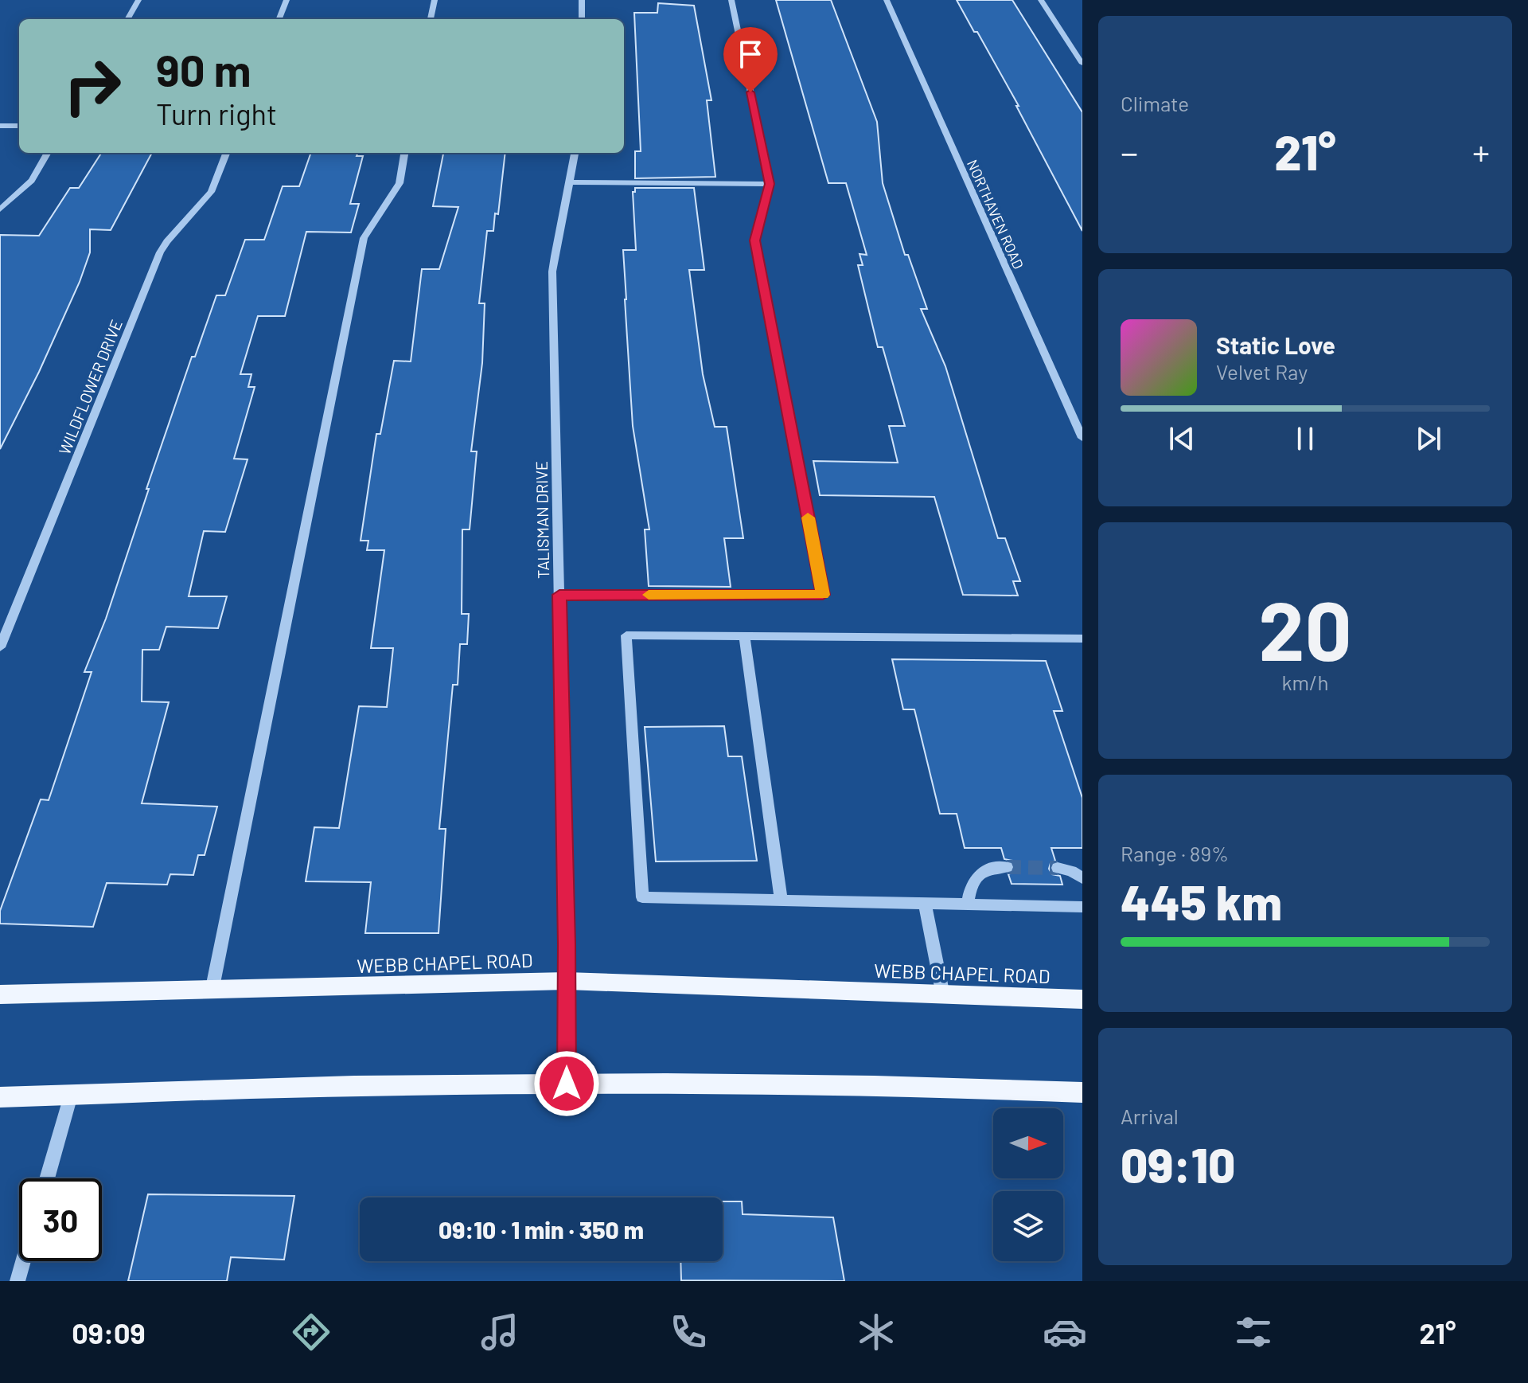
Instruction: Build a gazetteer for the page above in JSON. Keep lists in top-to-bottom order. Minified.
{"streets":{"main road":["WEBB CHAPEL ROAD"],"street":["NORTHAVEN ROAD","WILDFLOWER DRIVE","TALISMAN DRIVE"]},"crossings":[["TALISMAN DRIVE","WEBB CHAPEL ROAD"]],"north":"right","page":{"tile":["Climate",["20","km/h"],["Range · 89%","445 km"],["Arrival","09:10"]],"turn":["90 m","Turn right"],"heat":["−","21°","+"],"song":["Static Love","Velvet Ray"],"limit":"30","trip":"09:10 · 1 min · 350 m","tabs":["09:09","21°"]}}
